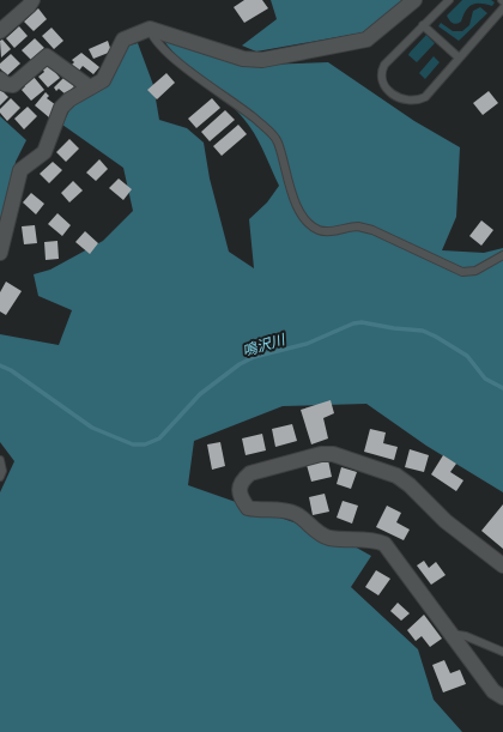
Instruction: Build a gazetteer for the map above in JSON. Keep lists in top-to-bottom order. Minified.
{"water":["鳴沢川"]}
